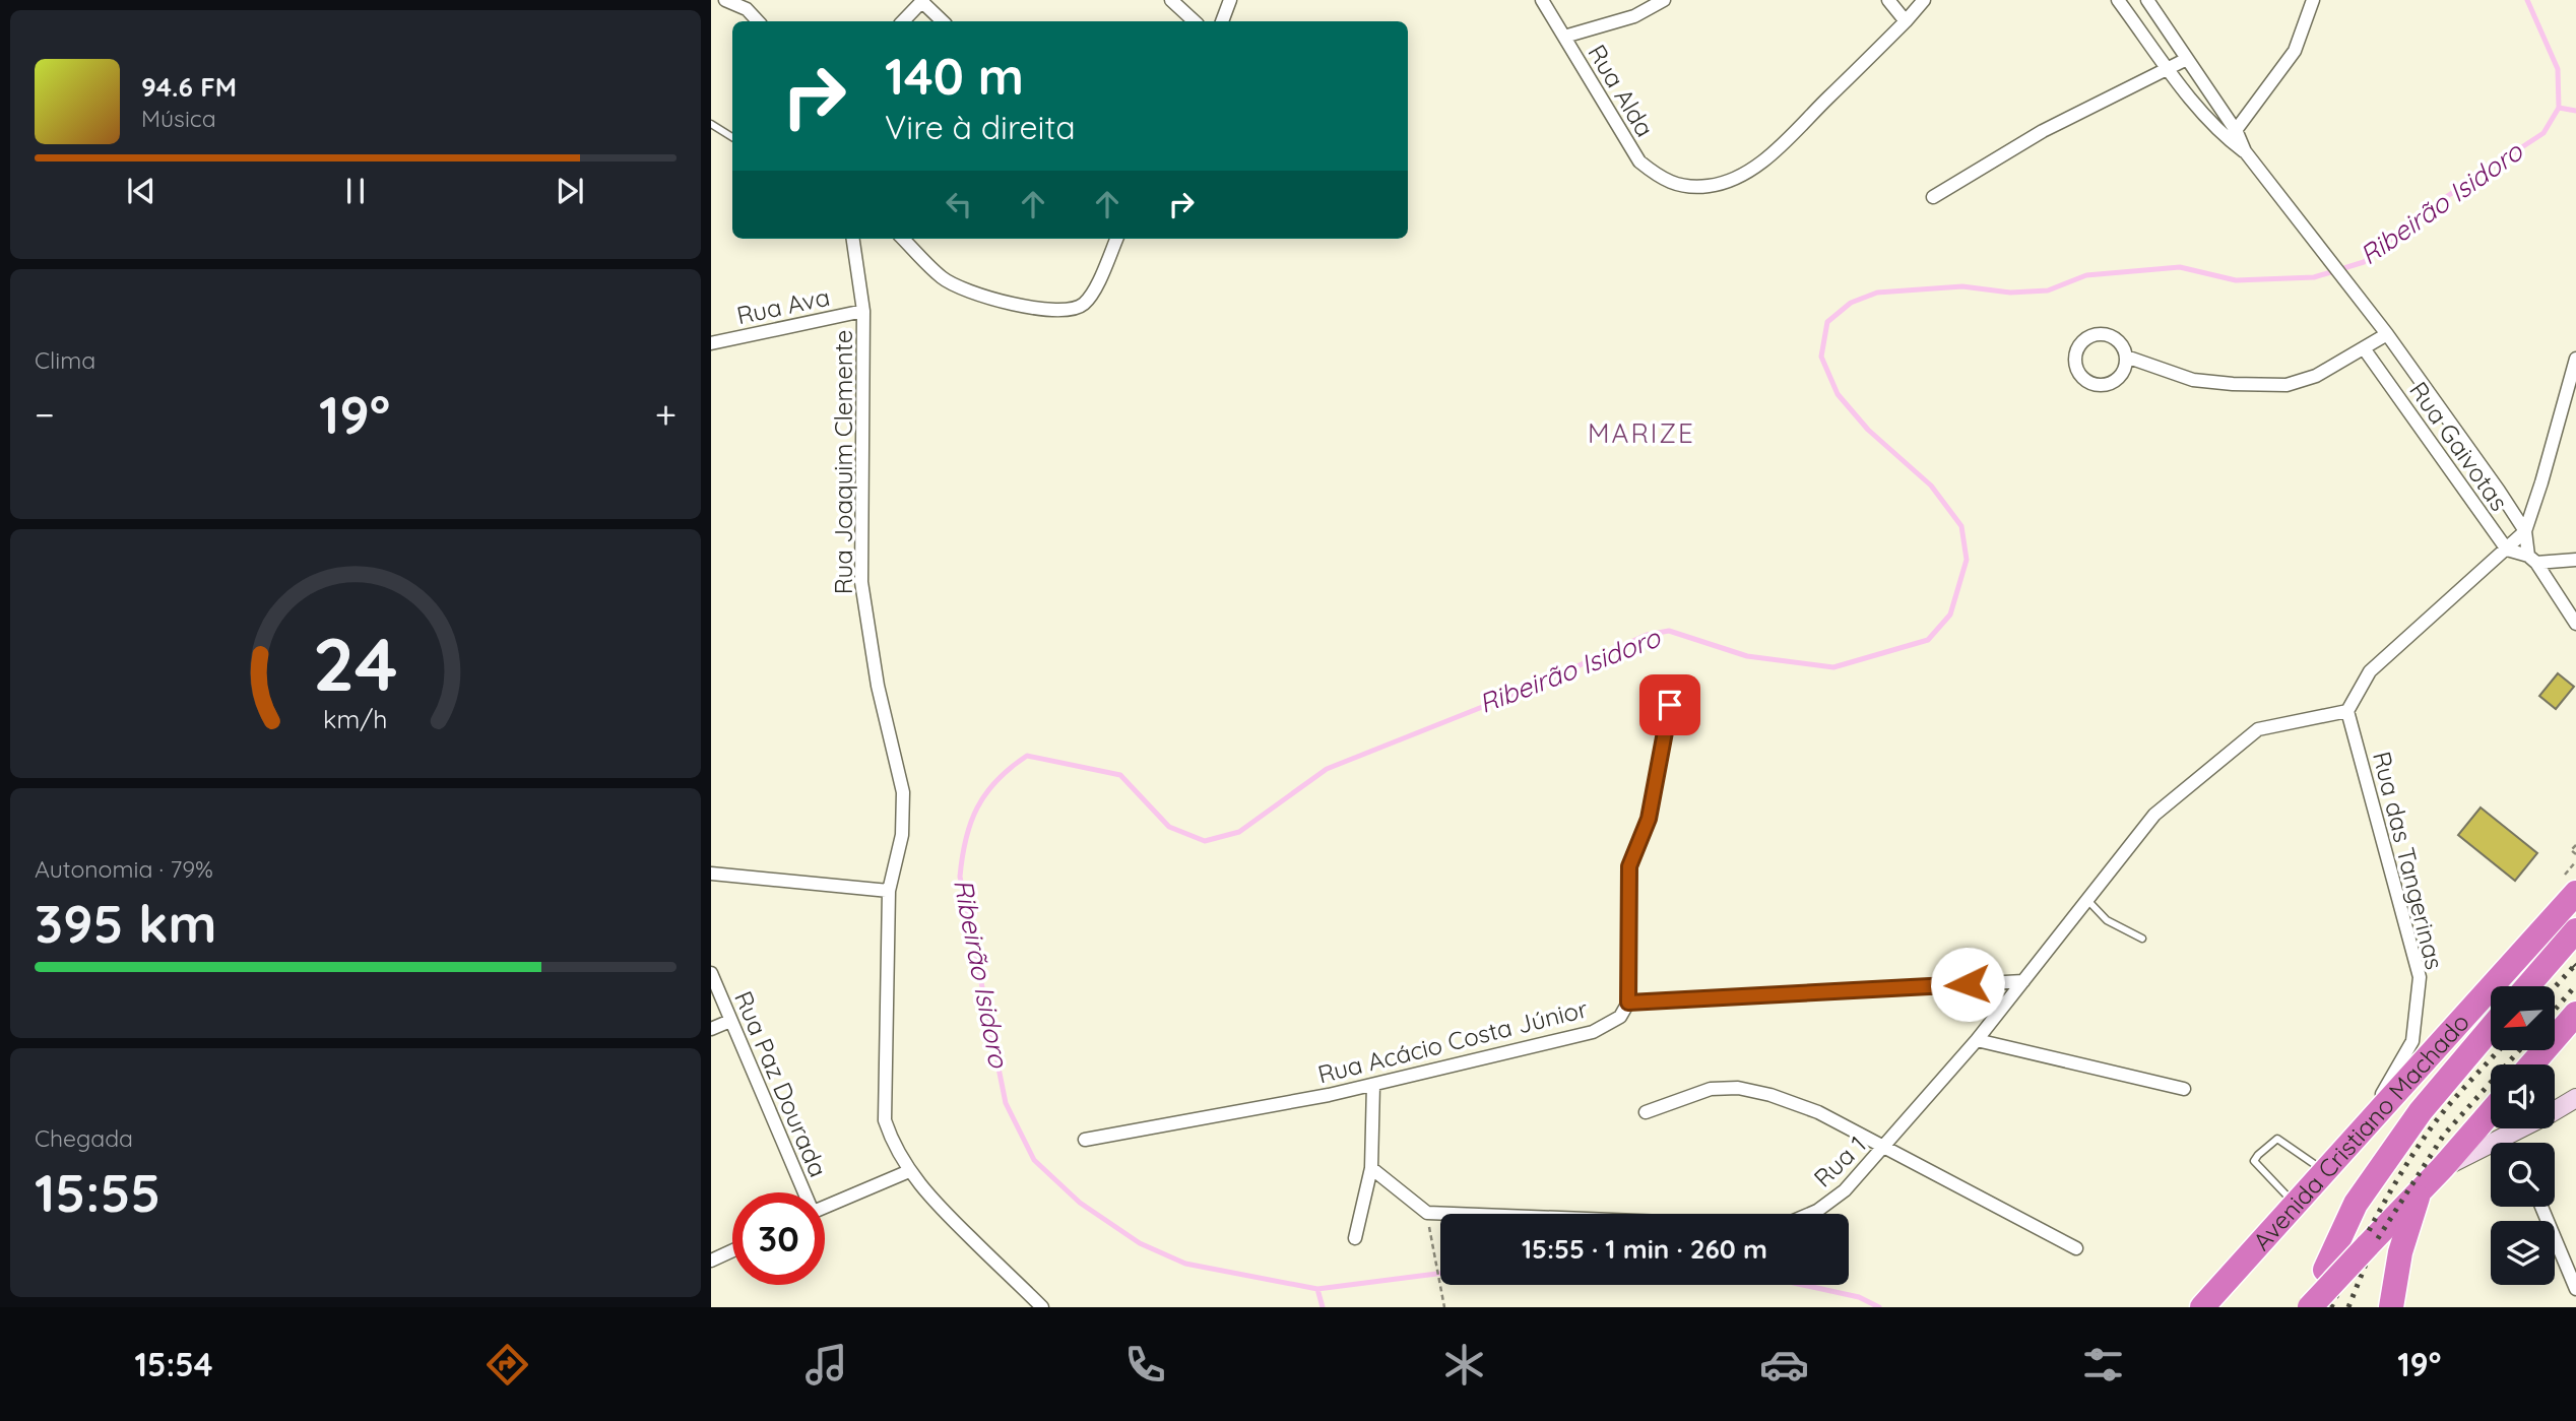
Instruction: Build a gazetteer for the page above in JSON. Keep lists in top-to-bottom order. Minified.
{"streets":{"highway":["Avenida Cristiano Machado"],"street":["Rua Alda","Rua Ava","Rua Gaivotas","Rua Joaquim Clemente","Rua das Tangerinas","Rua Acácio Costa Júnior","Rua Paz Dourada","Rua 1"]},"crossings":[["Rua Ava","Rua Joaquim Clemente"],["Rua das Tangerinas","Avenida Cristiano Machado"]],"districts":["MARIZE"],"water":["Ribeirão Isidoro"],"north":"bottom left","page":{"turn":["140 m","Vire à direita"],"song":["94.6 FM","Música"],"tile":["Clima",["Autonomia · 79%","395 km"],["Chegada","15:55"]],"heat":["−","19°","+"],"limit":"30","trip":"15:55 · 1 min · 260 m","tabs":["15:54","19°"],"gauge":["24","km/h"]}}
